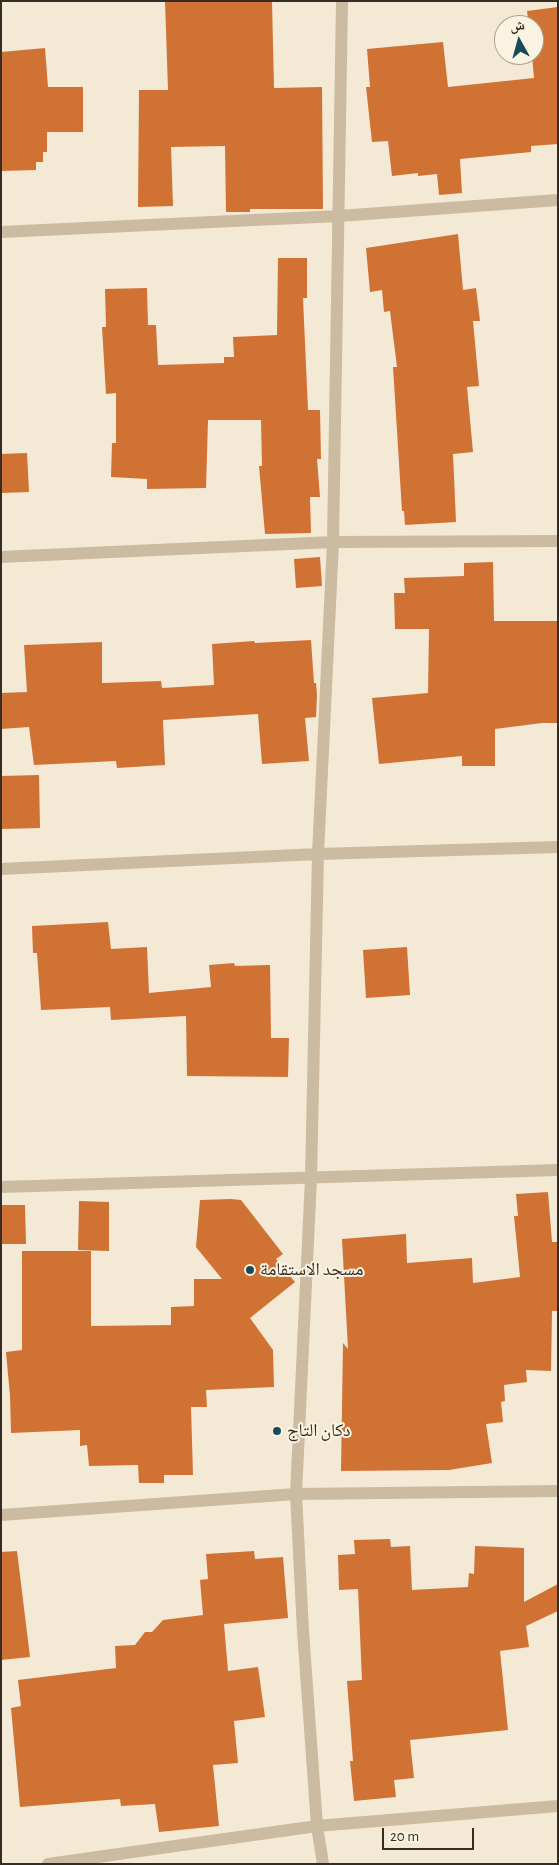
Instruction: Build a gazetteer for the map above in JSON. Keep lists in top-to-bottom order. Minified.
{"places":["مسجد الاستقامة","دكان التاج"],"scale_bar":"20 m","north":"top"}
